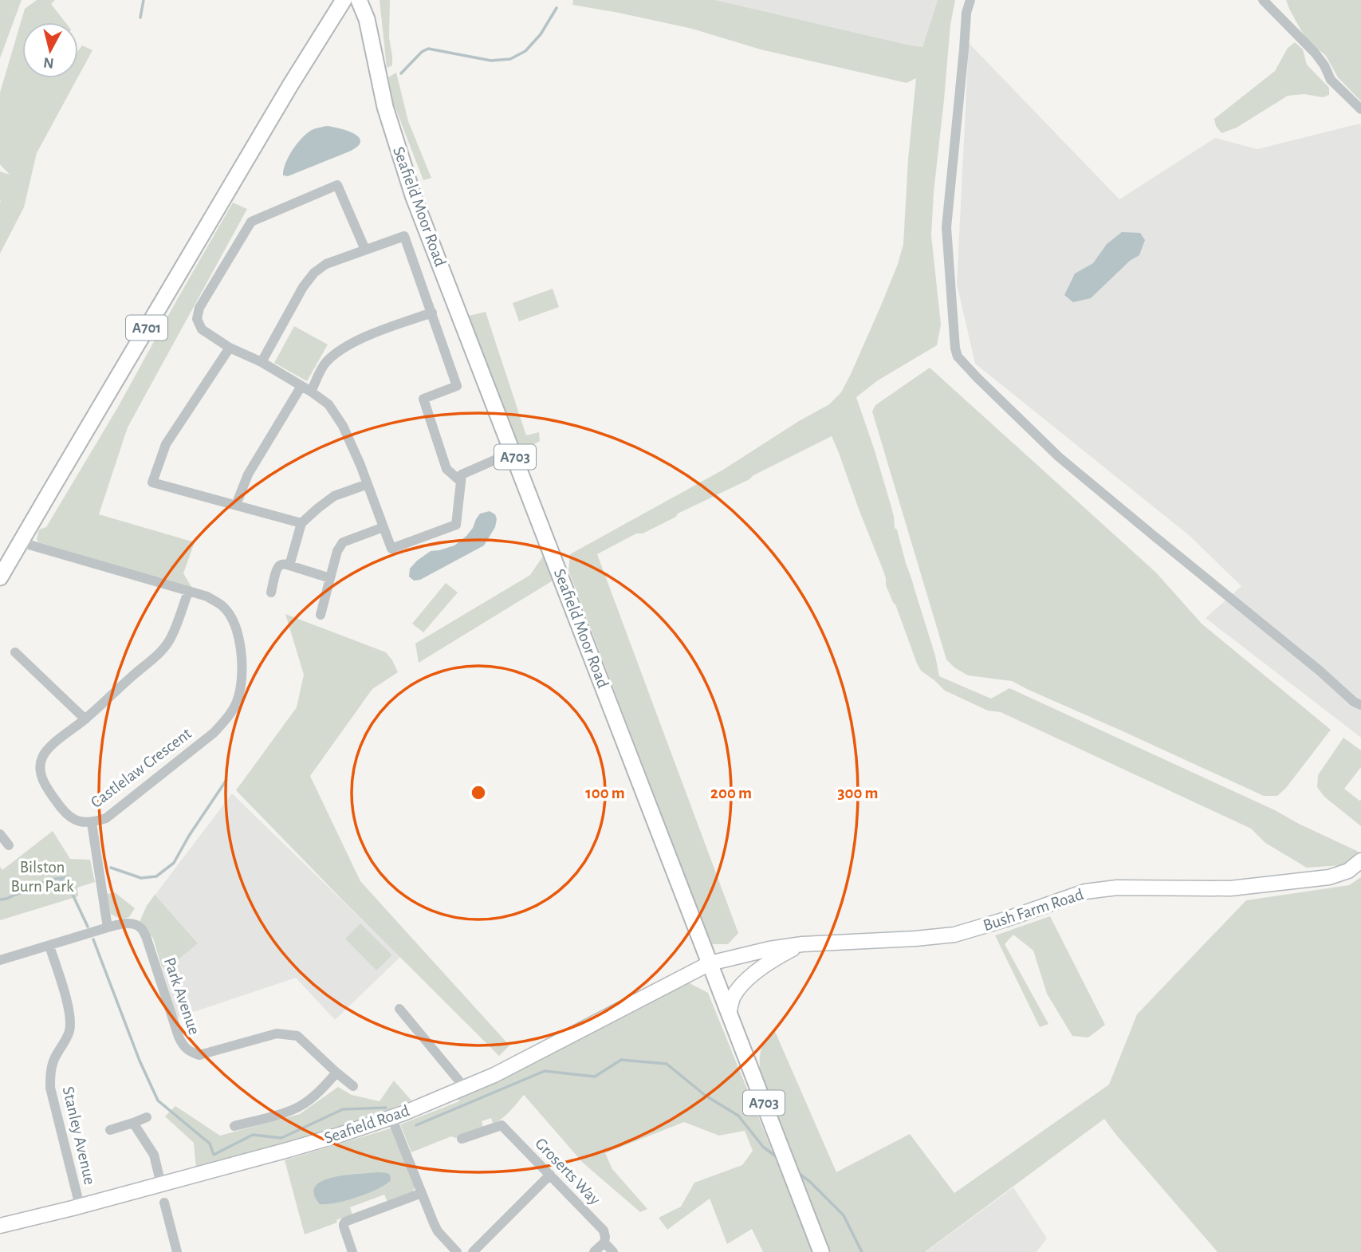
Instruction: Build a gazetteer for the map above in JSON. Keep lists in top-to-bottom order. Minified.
{"streets":{"main road":["Seafield Moor Road","A701","A703"],"street":["Castlelaw Crescent","Bush Farm Road","Park Avenue","Seafield Road","Stanley Avenue","Groserts Way"]},"crossings":[["Seafield Moor Road","Bush Farm Road"],["Seafield Moor Road","Seafield Road"],["A701","Castlelaw Crescent"],["Bush Farm Road","Seafield Road"],["Seafield Road","Stanley Avenue"]],"parks":["Bilston Burn Park"],"north":"bottom","rings":["100 m","200 m","300 m"]}
